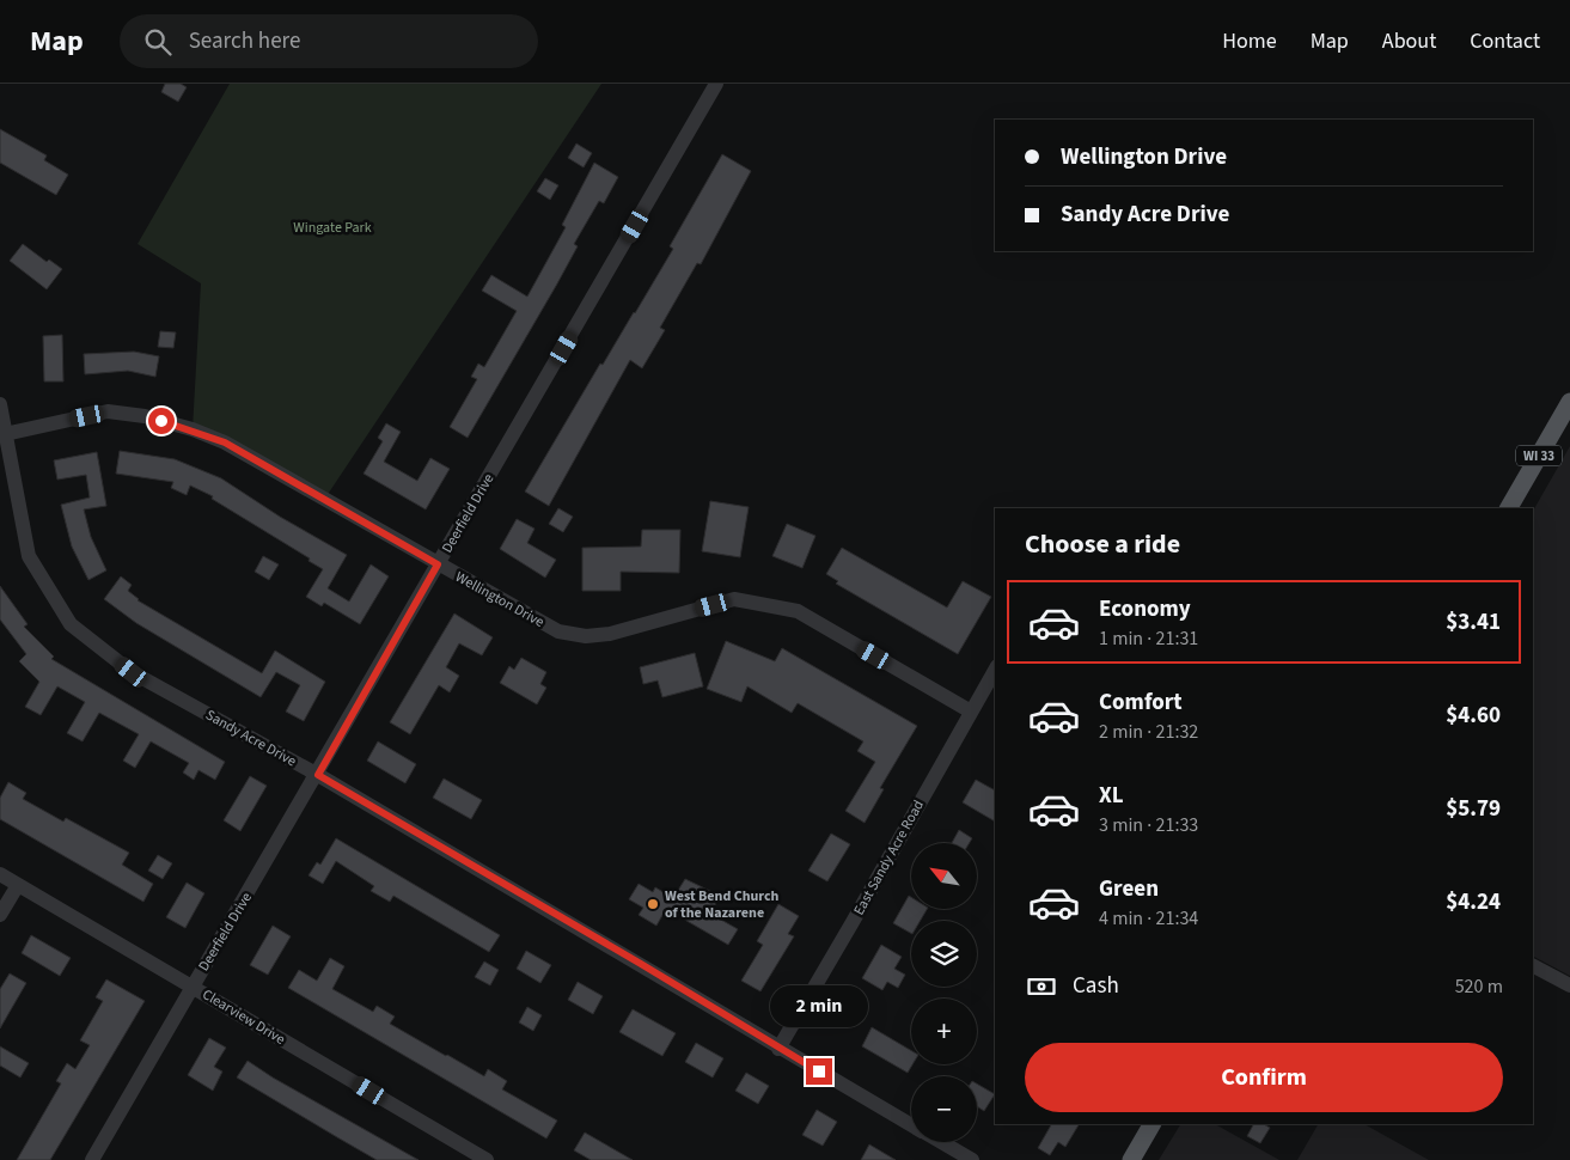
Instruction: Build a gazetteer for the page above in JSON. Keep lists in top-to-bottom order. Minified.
{"streets":{"main road":["WI 33"],"street":["Deerfield Drive","Wellington Drive","Sandy Acre Drive","East Sandy Acre Road","Clearview Drive"]},"crossings":[["Deerfield Drive","Wellington Drive"],["Deerfield Drive","Sandy Acre Drive"],["Deerfield Drive","Clearview Drive"],["Wellington Drive","Sandy Acre Drive"],["Wellington Drive","East Sandy Acre Road"],["Sandy Acre Drive","East Sandy Acre Road"]],"parks":["Wingate Park"],"places":["West Bend Church of the Nazarene"],"north":"top left","page":{"header":"Map","search":"Search here","nav":["Home","Map","About","Contact"],"banner":["Wellington Drive","Sandy Acre Drive"],"heading":"Choose a ride","list":[{"name":"Economy","note":"1 min · 21:31","value":"$3.41"},{"name":"Comfort","note":"2 min · 21:32","value":"$4.60"},{"name":"XL","note":"3 min · 21:33","value":"$5.79"},{"name":"Green","note":"4 min · 21:34","value":"$4.24"}],"map_buttons":["+","−"],"pay":["Cash","520 m"],"bubble":"2 min","buttons":"Confirm"}}
